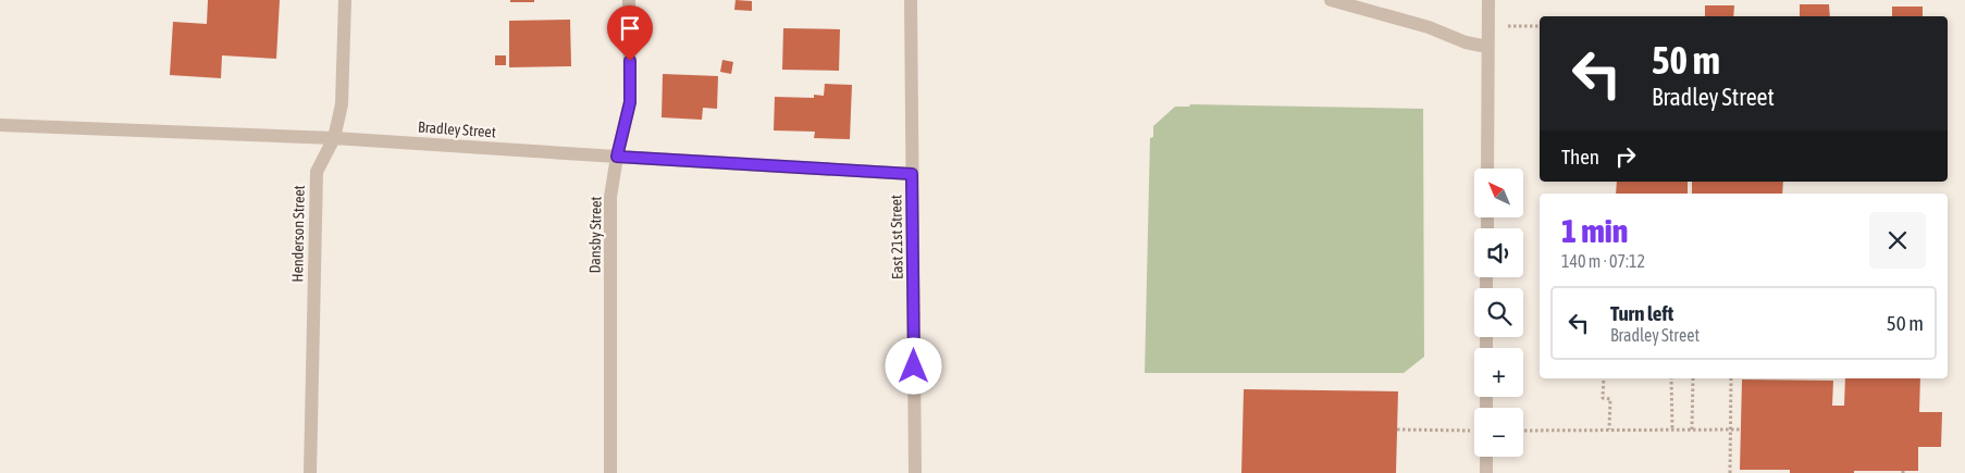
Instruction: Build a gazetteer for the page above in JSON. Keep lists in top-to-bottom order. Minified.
{"streets":{"street":["Bradley Street","Henderson Street","Dansby Street","East 21st Street"]},"crossings":[["Bradley Street","Henderson Street"],["Bradley Street","Dansby Street"],["Bradley Street","East 21st Street"]],"north":"top left","page":{"turn":["50 m","Bradley Street"],"then":"Then","map_buttons":["+","−"],"heading":["1 min","140 m · 07:12"],"list":[{"name":"Turn left","note":"Bradley Street","value":"50 m"}]}}
